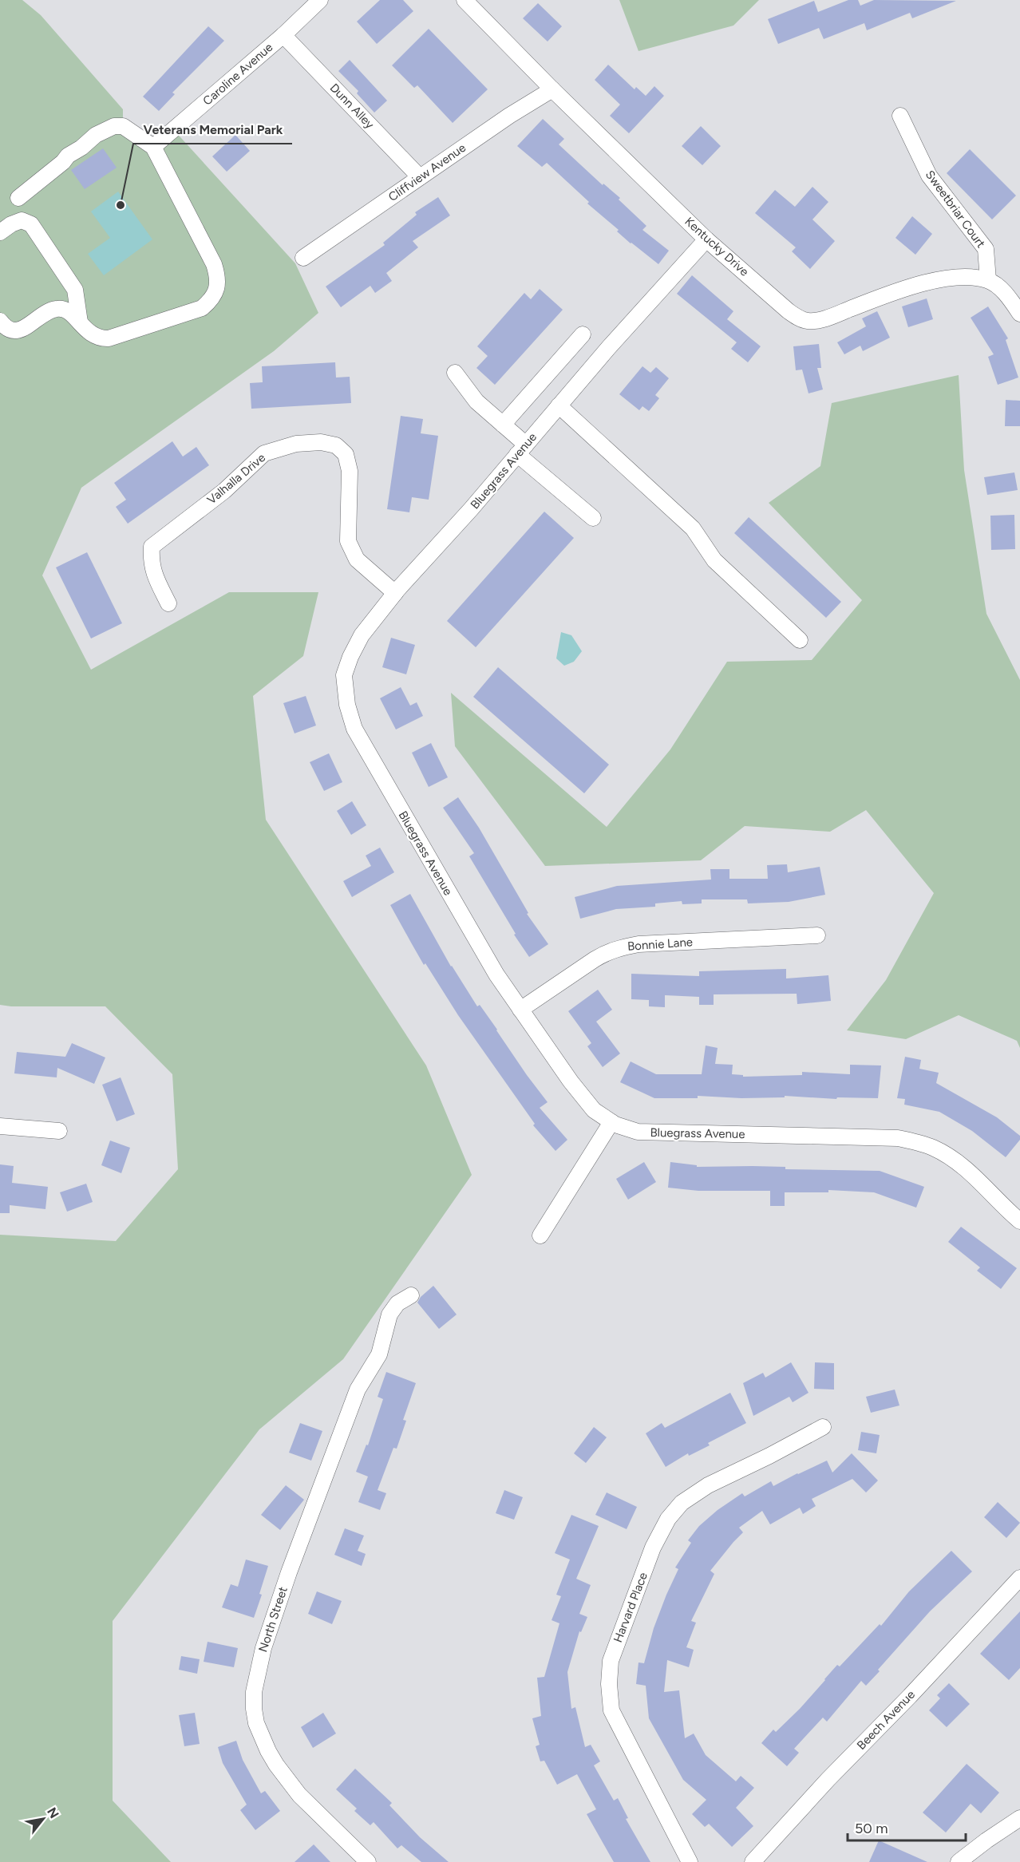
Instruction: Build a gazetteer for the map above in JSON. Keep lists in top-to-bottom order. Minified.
{"streets":{"street":["Caroline Avenue","Dunn Alley","Cliffview Avenue","Sweetbriar Court","Kentucky Drive","Bluegrass Avenue","Valhalla Drive","Bonnie Lane","Harvard Place","North Street","Beech Avenue"]},"crossings":[["Caroline Avenue","Dunn Alley"],["Dunn Alley","Cliffview Avenue"],["Cliffview Avenue","Kentucky Drive"],["Sweetbriar Court","Kentucky Drive"],["Kentucky Drive","Bluegrass Avenue"],["Bluegrass Avenue","Valhalla Drive"],["Bluegrass Avenue","Bonnie Lane"]],"places":["Veterans Memorial Park"],"scale_bar":"50 m","north":"top right"}
